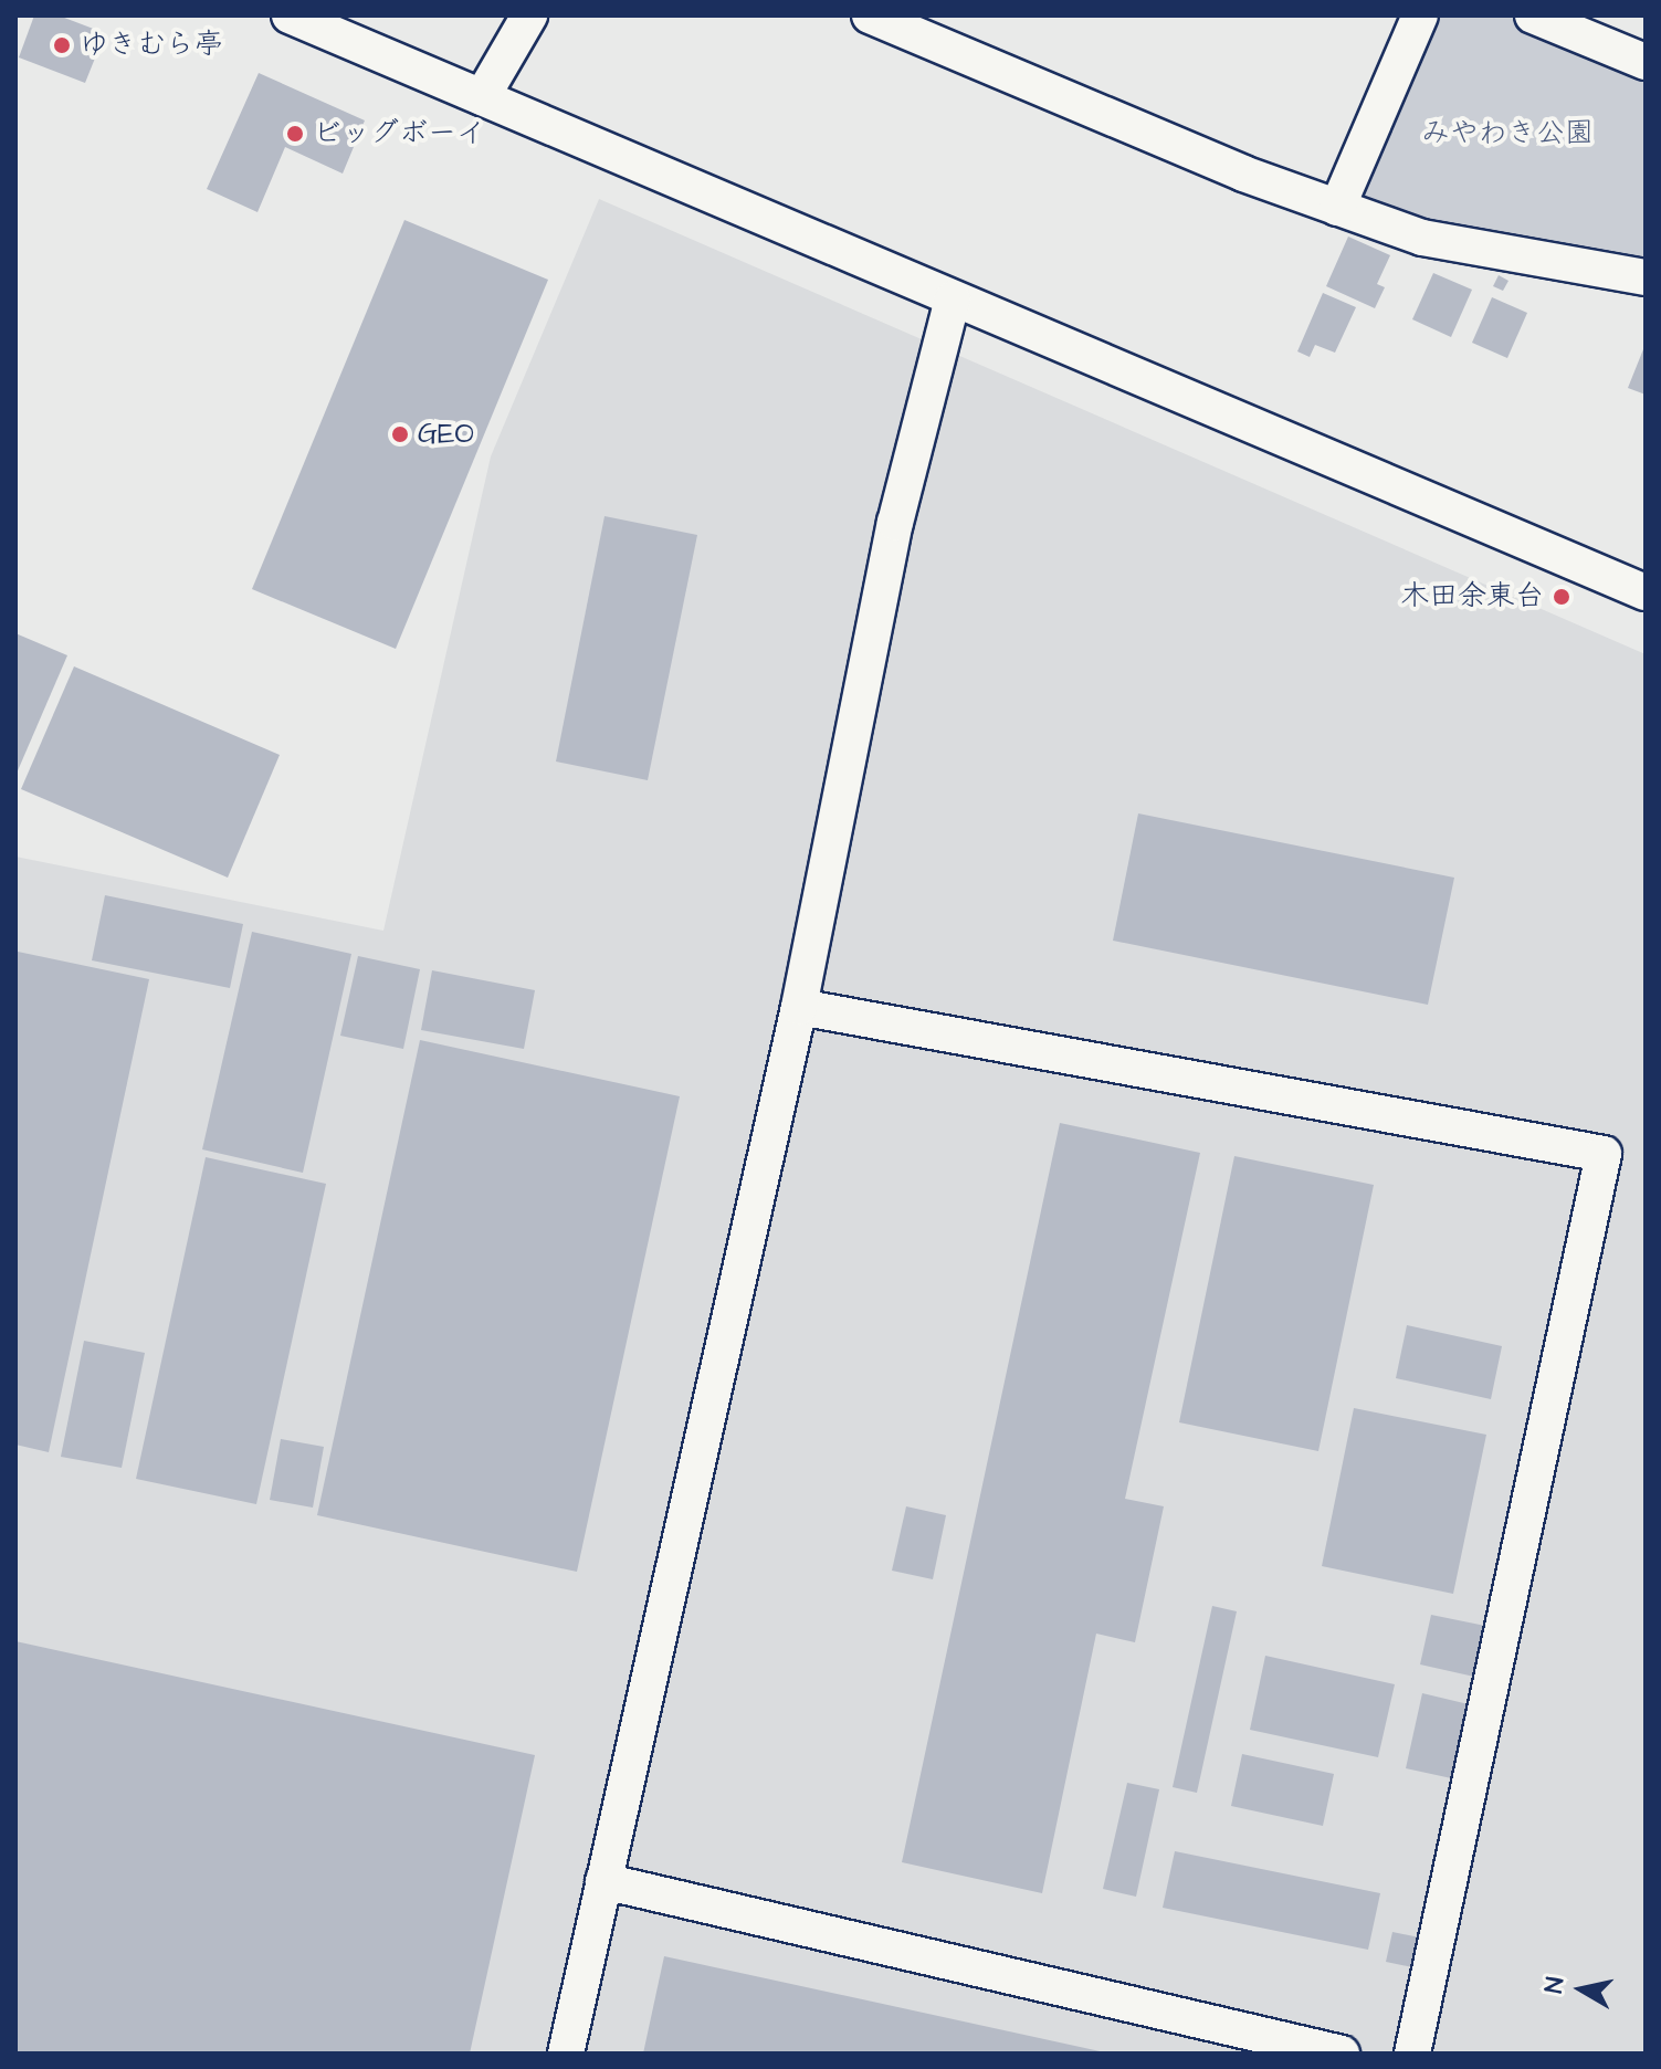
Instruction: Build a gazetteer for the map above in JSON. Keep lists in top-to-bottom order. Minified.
{"parks":["みやわき公園"],"places":["ゆきむら亭","ビッグボーイ","GEO","木田余東台"],"north":"left"}
